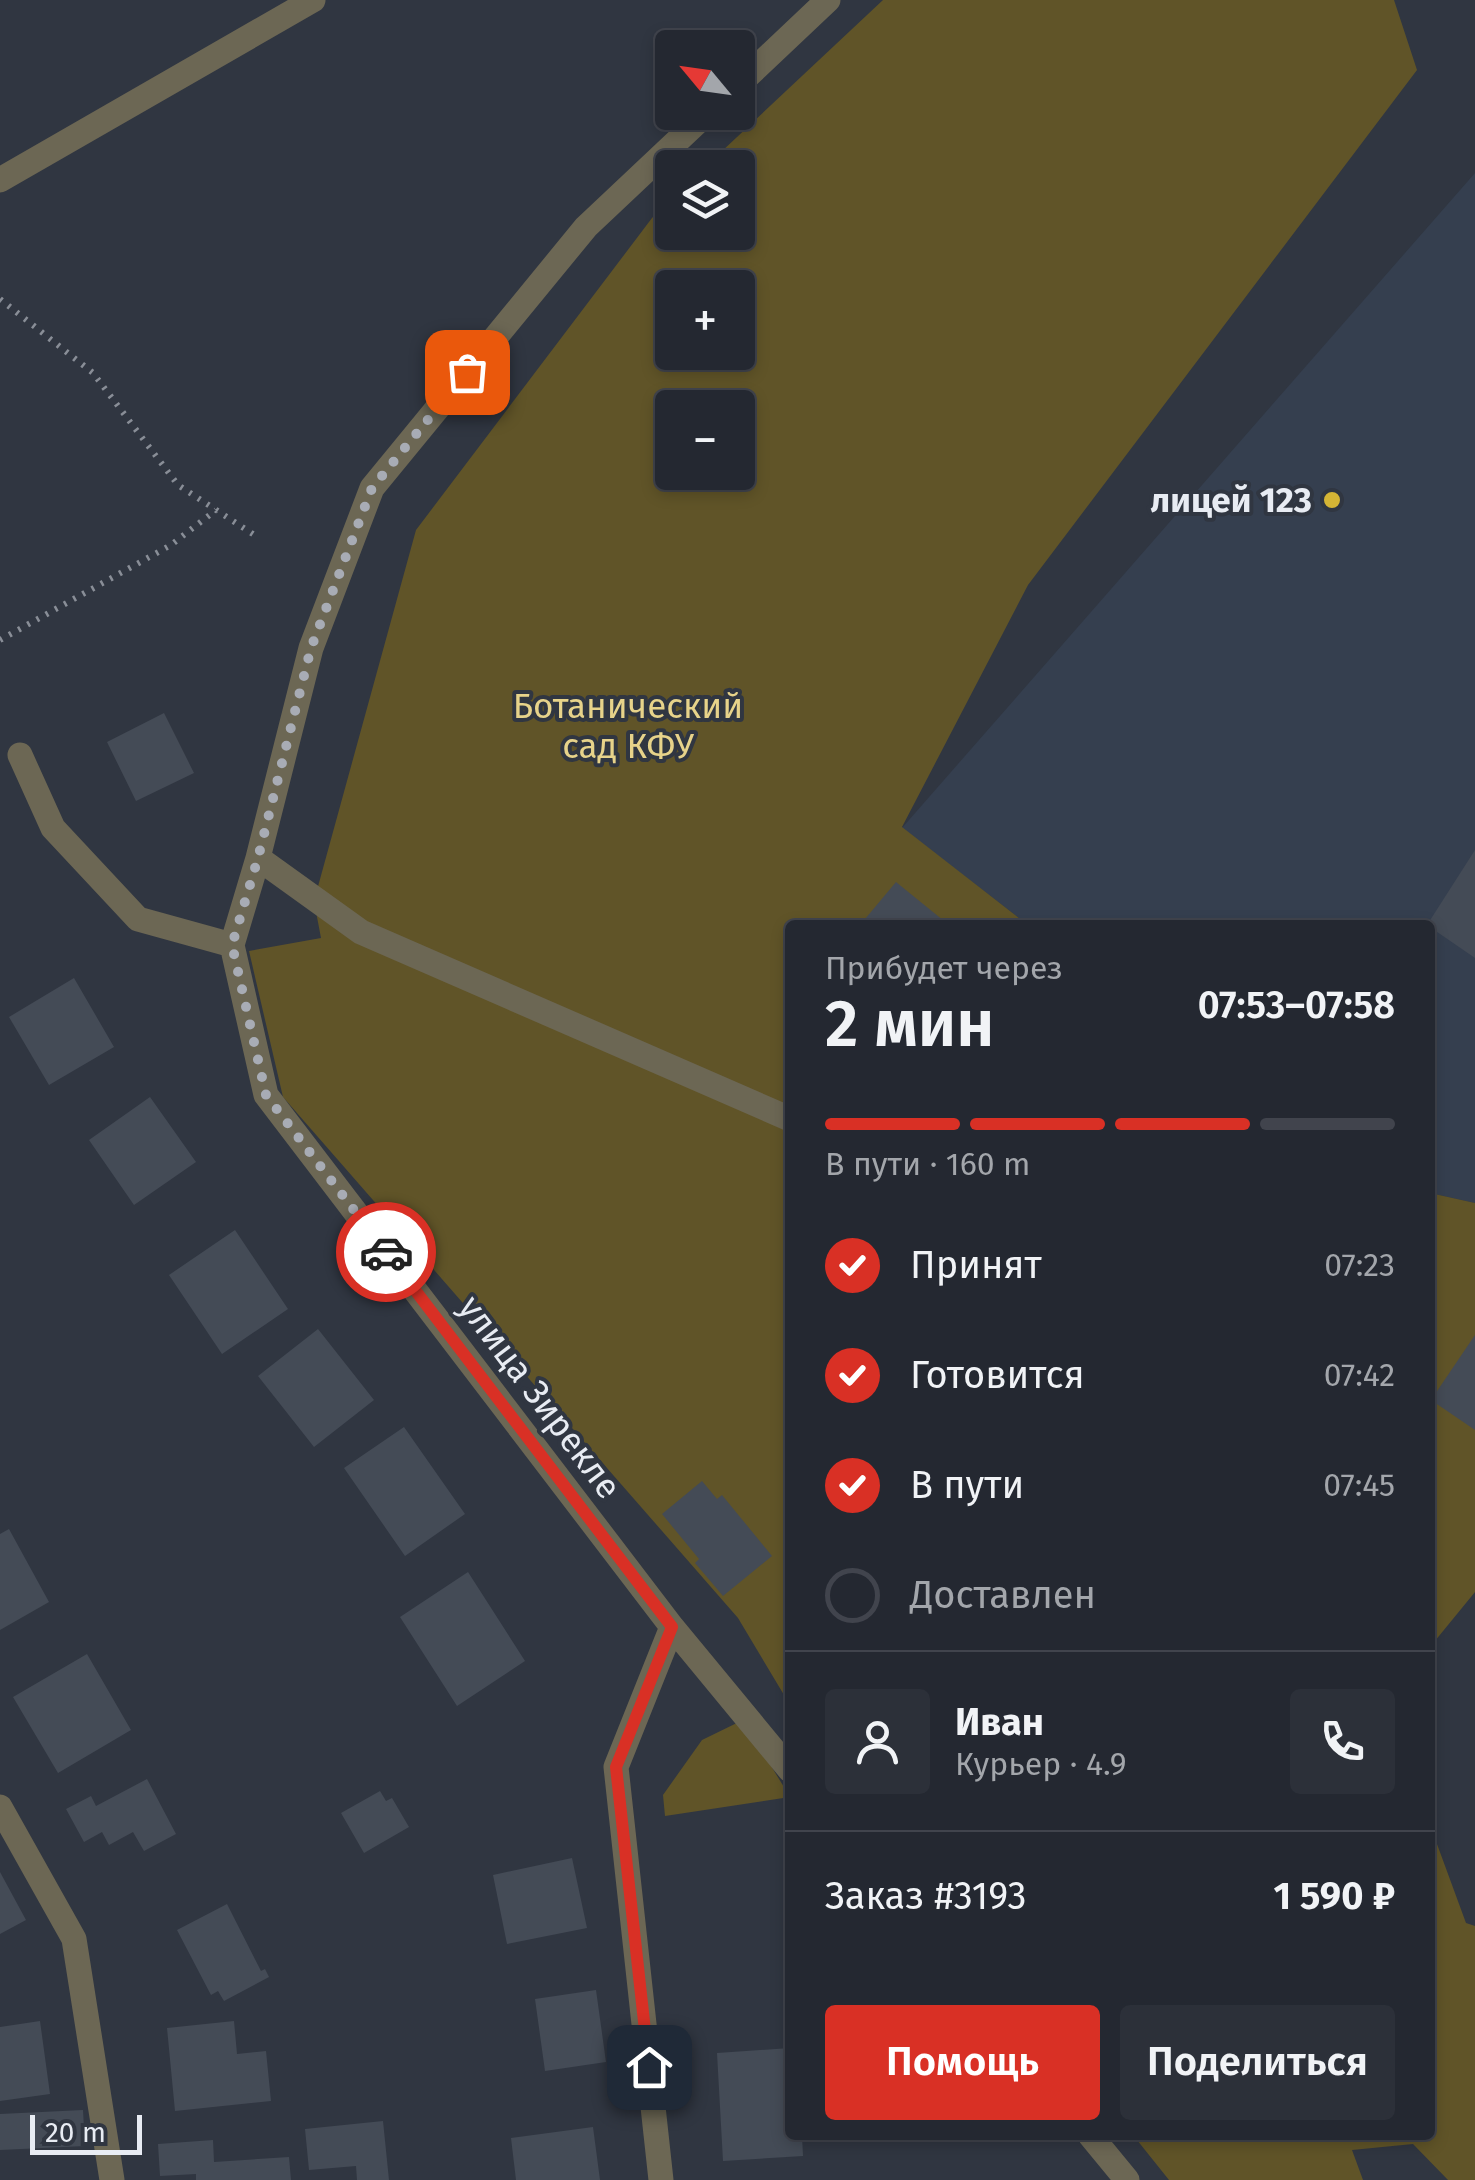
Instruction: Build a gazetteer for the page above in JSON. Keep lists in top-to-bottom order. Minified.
{"streets":{"street":["улица Зирекле"]},"parks":["Ботанический сад КФУ"],"places":["лицей 123"],"scale_bar":"20 m","north":"top left","page":{"map_buttons":["+","−"],"heading":["2 мин","Прибудет через","07:53–07:58"],"panel":["Иван","Курьер · 4.9","Заказ #3193","1 590 ₽"],"bar":"В пути · 160 m","list":[["Принят","07:23"],["Готовится","07:42"],["В пути","07:45"],"Доставлен"],"buttons":["Помощь","Поделиться"],"scale":"20 m"}}
